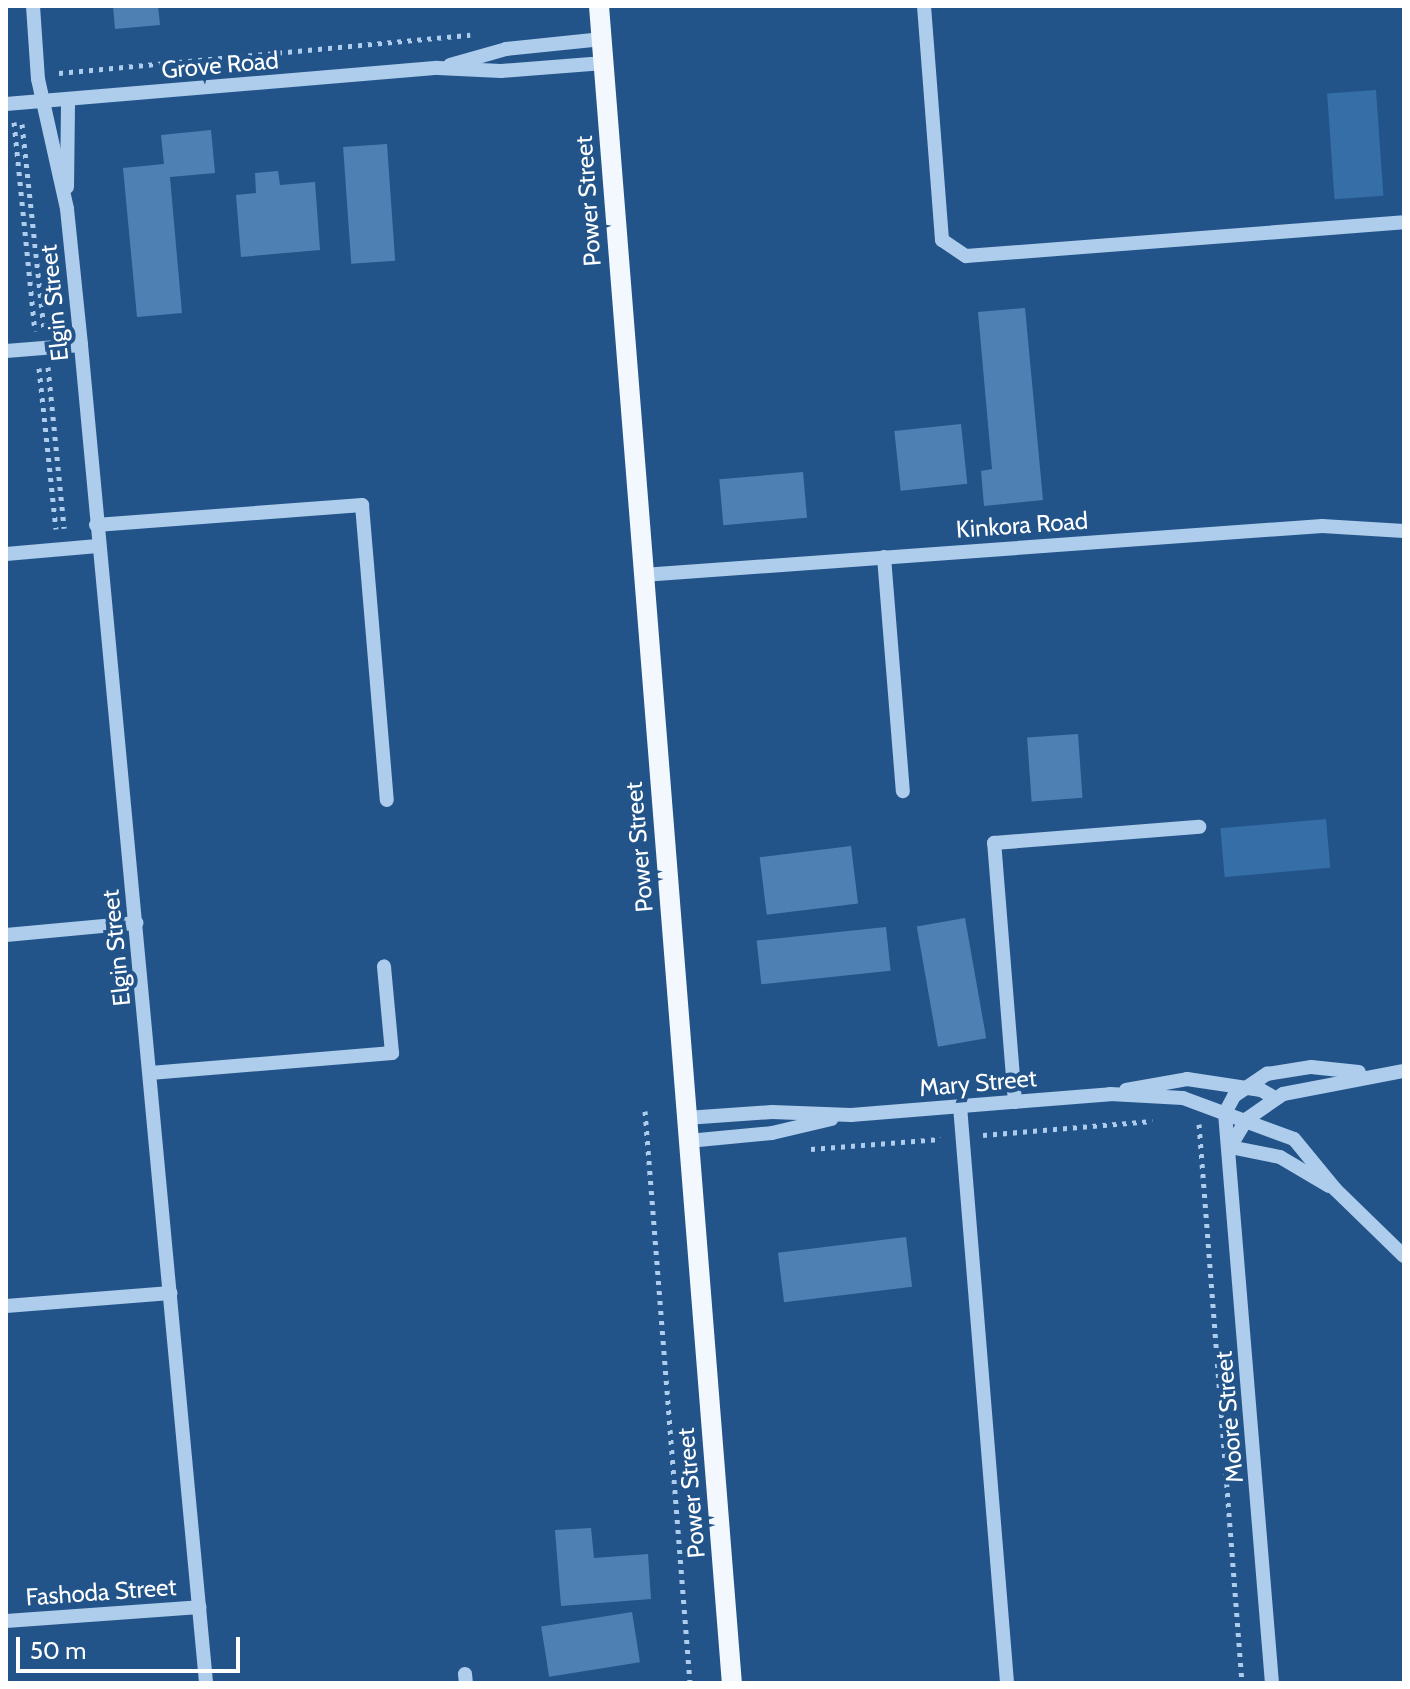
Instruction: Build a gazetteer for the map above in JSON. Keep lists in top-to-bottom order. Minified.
{"streets":{"main road":["Power Street"],"street":["Grove Road","Elgin Street","Kinkora Road","Mary Street","Moore Street","Fashoda Street"]},"crossings":[["Grove Road","Power Street"],["Grove Road","Elgin Street"],["Power Street","Kinkora Road"],["Power Street","Mary Street"],["Elgin Street","Fashoda Street"],["Mary Street","Moore Street"]],"scale_bar":"50 m"}
